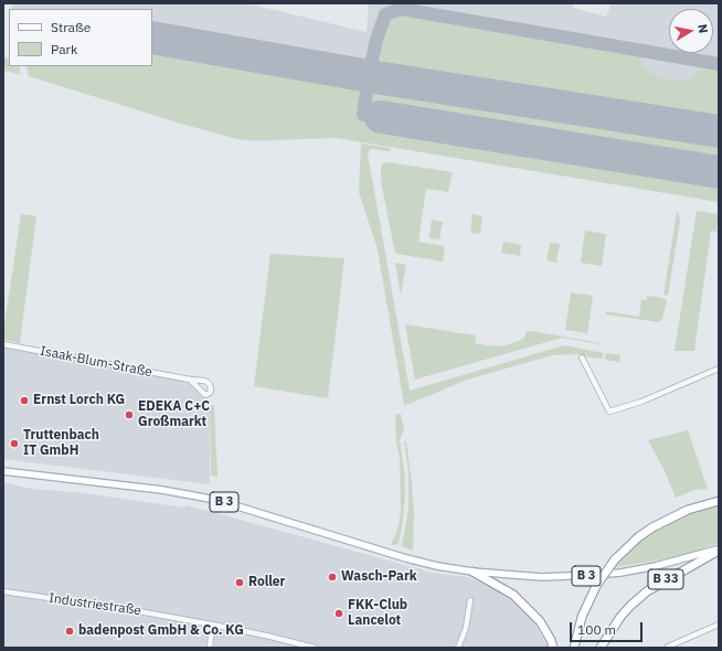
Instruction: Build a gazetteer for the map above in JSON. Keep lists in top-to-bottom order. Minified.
{"streets":{"highway":["B 33"],"main road":["B 3"],"street":["Isaak-Blum-Straße","Industriestraße"]},"crossings":[["B 3","B 33"]],"places":["Ernst Lorch KG","EDEKA C+C Großmarkt","Truttenbach IT GmbH","Wasch-Park","Roller","FKK-Club Lancelot","badenpost GmbH & Co. KG"],"legend":["Straße","Park"],"scale_bar":"100 m","north":"right"}
